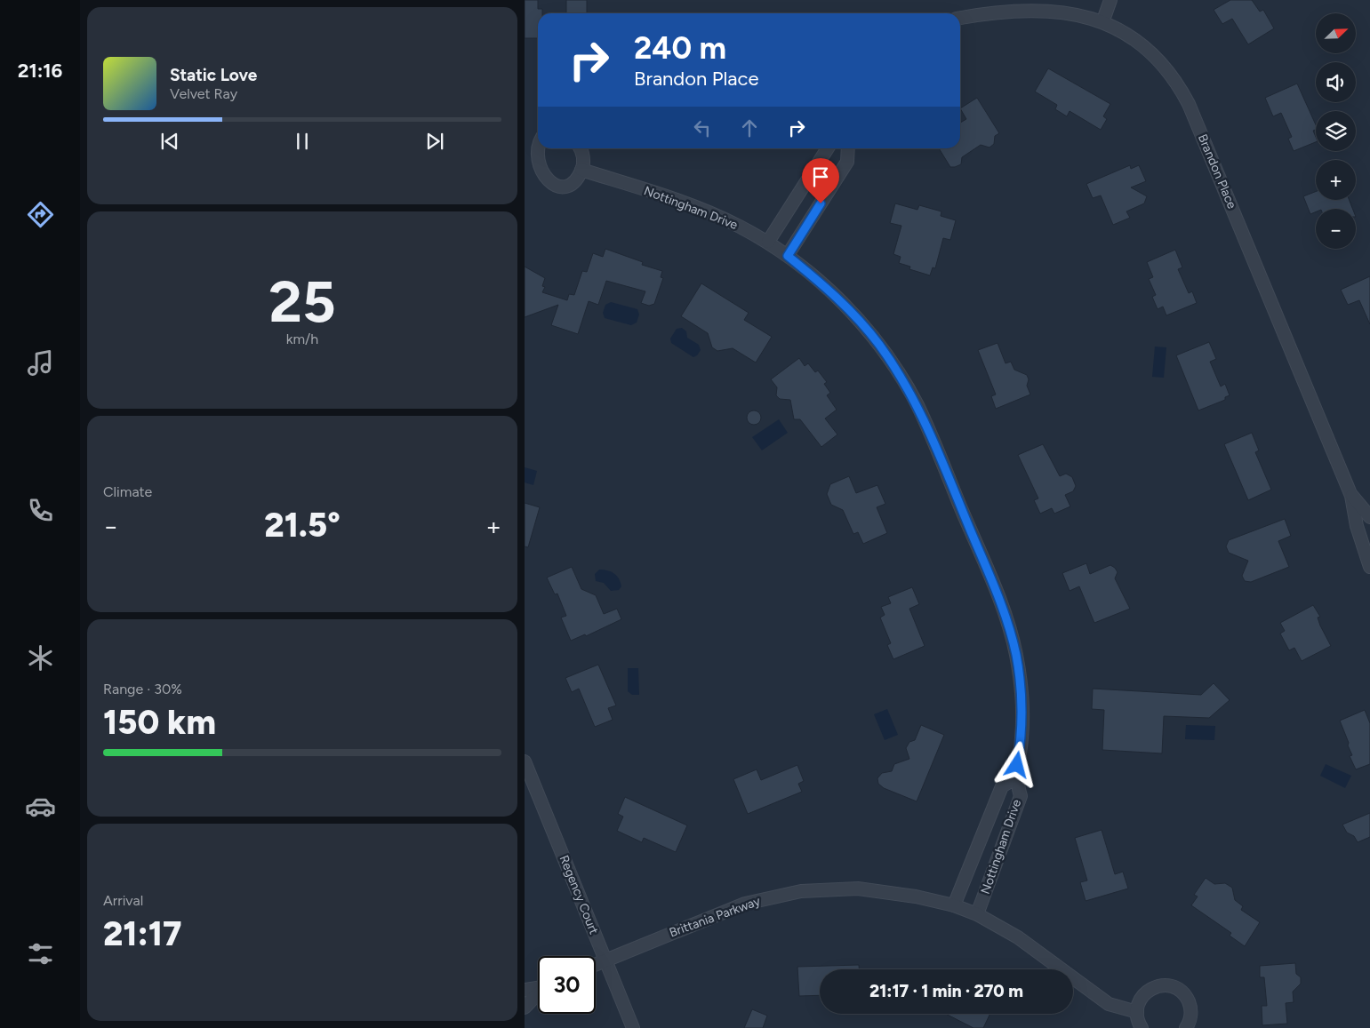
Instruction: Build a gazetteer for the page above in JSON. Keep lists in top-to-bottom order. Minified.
{"streets":{"street":["Brandon Place","Nottingham Drive","Regency Court","Brittania Parkway"]},"crossings":[["Nottingham Drive","Brittania Parkway"],["Regency Court","Brittania Parkway"]],"north":"top right","page":{"tabs":"21:16","map_buttons":["+","−"],"turn":["240 m","Brandon Place"],"song":["Static Love","Velvet Ray"],"tile":[["25","km/h"],"Climate",["Range · 30%","150 km"],["Arrival","21:17"]],"heat":["−","21.5°","+"],"limit":"30","trip":"21:17 · 1 min · 270 m"}}
